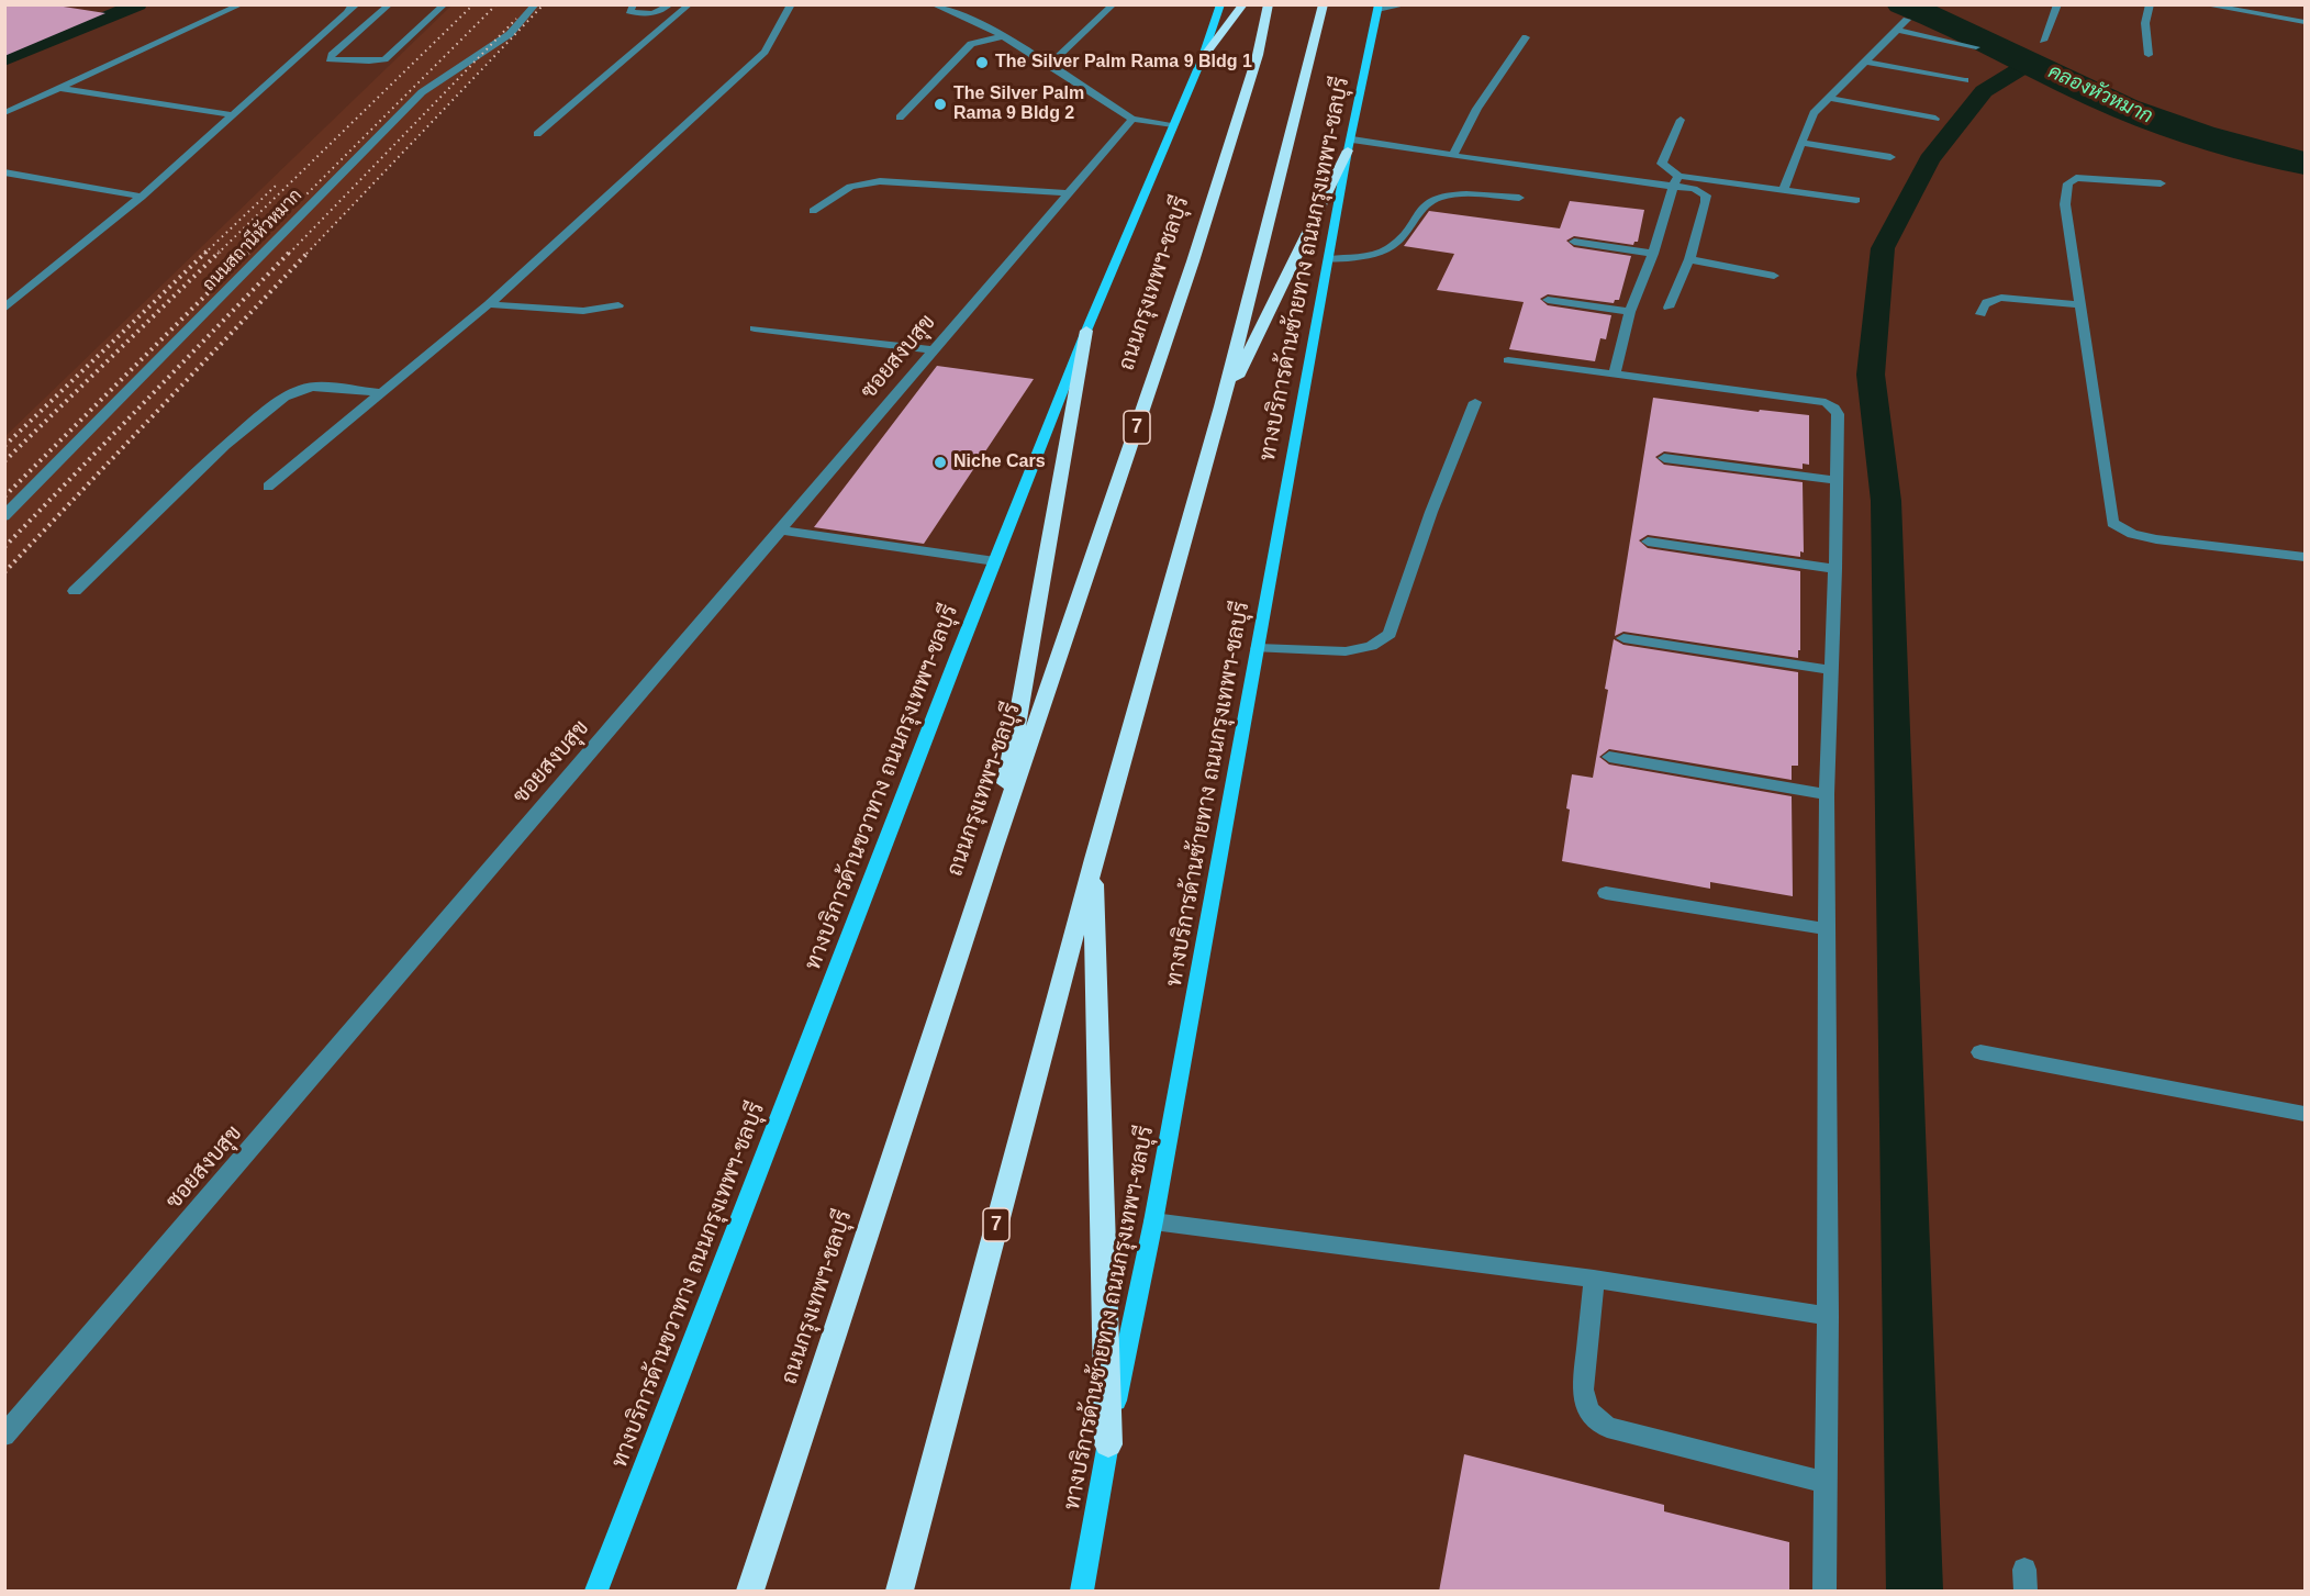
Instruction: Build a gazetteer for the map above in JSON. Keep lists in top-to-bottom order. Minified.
{"streets":{"highway":["ถนนกรุงเทพฯ-ชลบุรี","7"],"main road":["ทางบริการด้านซ้ายทาง ถนนกรุงเทพฯ-ชลบุรี","ทางบริการด้านขวาทาง ถนนกรุงเทพฯ-ชลบุรี"],"street":["ถนนสถานีหัวหมาก","ซอยสงบสุข"]},"water":["คลองหัวหมาก"],"places":["The Silver Palm Rama 9 Bldg 1","The Silver Palm Rama 9 Bldg 2","Niche Cars"]}
